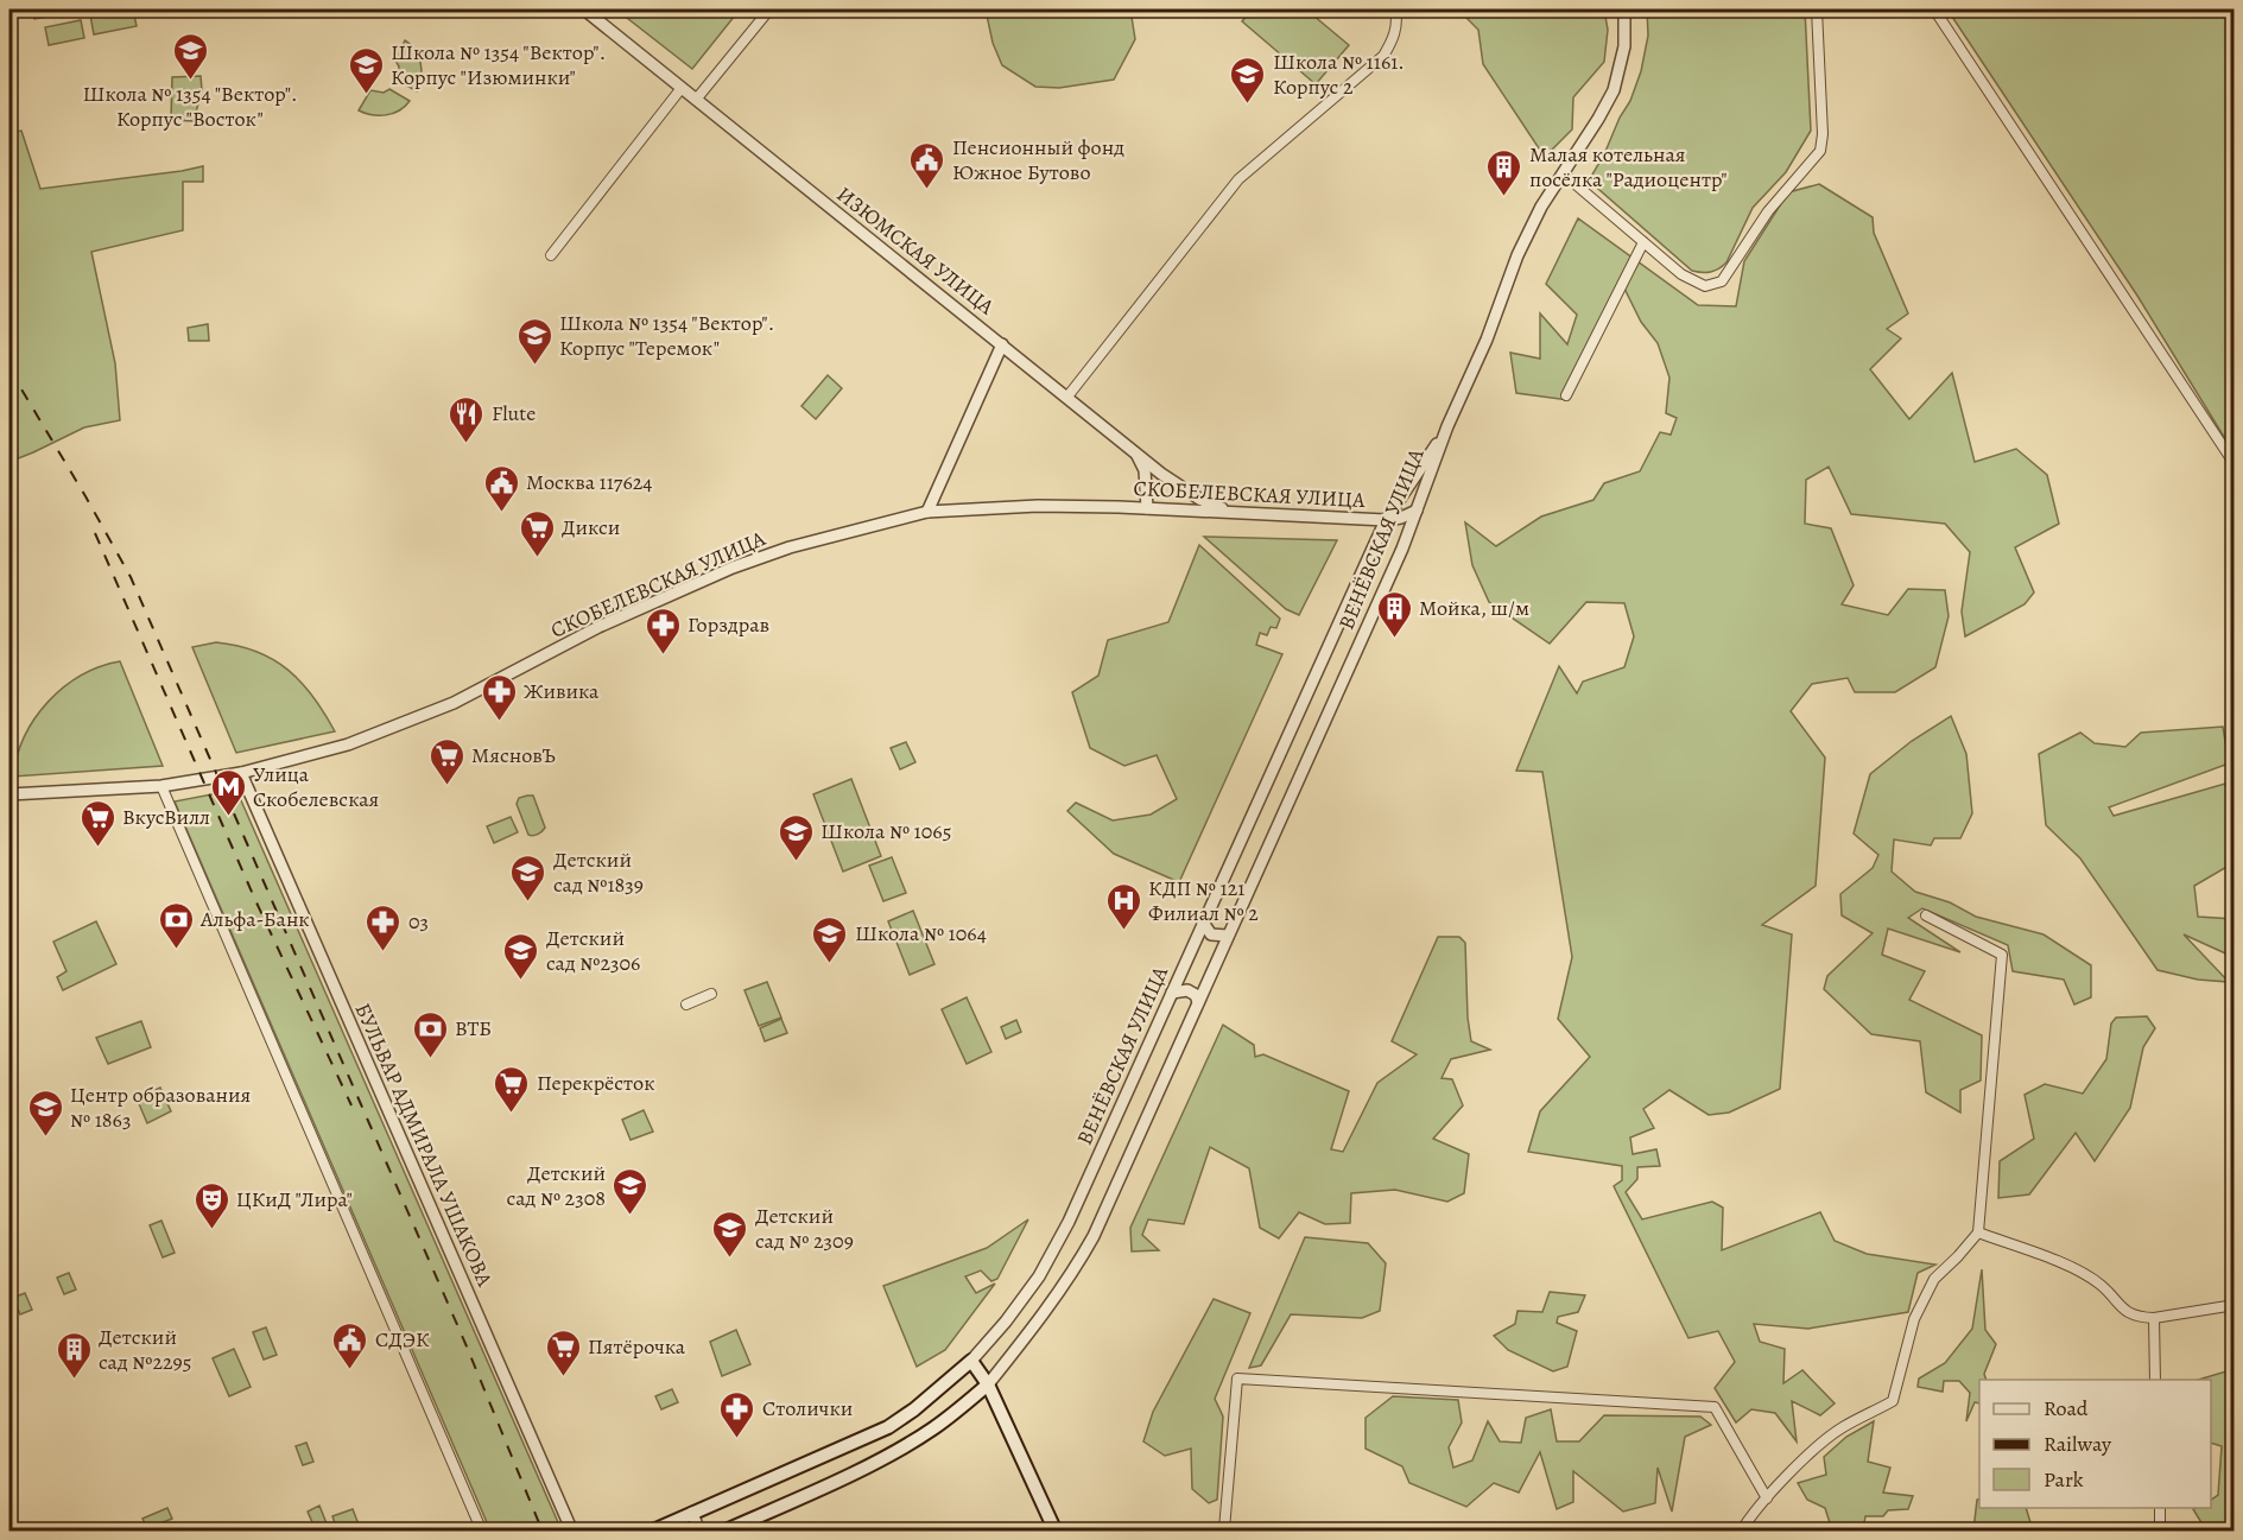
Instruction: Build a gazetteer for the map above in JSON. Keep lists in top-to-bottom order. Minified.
{"streets":{"main road":["ВЕНЁВСКАЯ УЛИЦА"],"street":["ИЗЮМСКАЯ УЛИЦА","СКОБЕЛЕВСКАЯ УЛИЦА","БУЛЬВАР АДМИРАЛА УШАКОВА"]},"crossings":[["ИЗЮМСКАЯ УЛИЦА","СКОБЕЛЕВСКАЯ УЛИЦА"],["СКОБЕЛЕВСКАЯ УЛИЦА","ВЕНЁВСКАЯ УЛИЦА"],["СКОБЕЛЕВСКАЯ УЛИЦА","БУЛЬВАР АДМИРАЛА УШАКОВА"]],"places":{"school or university":["Школа № 1354 \"Вектор\". Корпус \"Восток\"","Школа № 1354 \"Вектор\". Корпус \"Изюминки\"","Школа № 1161. Корпус 2","Школа № 1354 \"Вектор\". Корпус \"Теремок\"","Школа № 1065","Детский сад №1839","Школа № 1064","Детский сад №2306","Центр образования № 1863","Детский сад № 2308","Детский сад № 2309"],"public building":["Пенсионный фонд Южное Бутово","Москва 117624","СДЭК"],"building":["Малая котельная посёлка \"Радиоцентр\"","Мойка, ш/м","Детский сад №2295"],"restaurant":["Flute"],"supermarket":["Дикси","МясновЪ","ВкусВилл","Перекрёсток","Пятёрочка"],"pharmacy":["Горздрав","Живика","03","Столички"],"metro station":["Улица Скобелевская"],"hospital":["КДП № 121 Филиал № 2"],"bank":["Альфа-Банк","ВТБ"],"theatre":["ЦКиД \"Лира\""]},"legend":["Road","Railway","Park"]}
